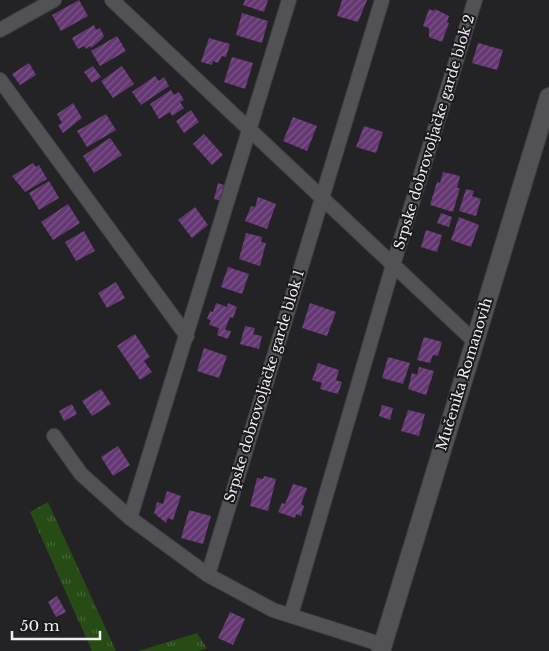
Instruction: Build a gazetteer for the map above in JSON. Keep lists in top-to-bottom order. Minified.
{"streets":{"street":["Srpske dobrovoljačke garde blok 2","Mučenika Romanovih","Srpske dobrovoljačke garde blok 1"]},"scale_bar":"50 m"}
